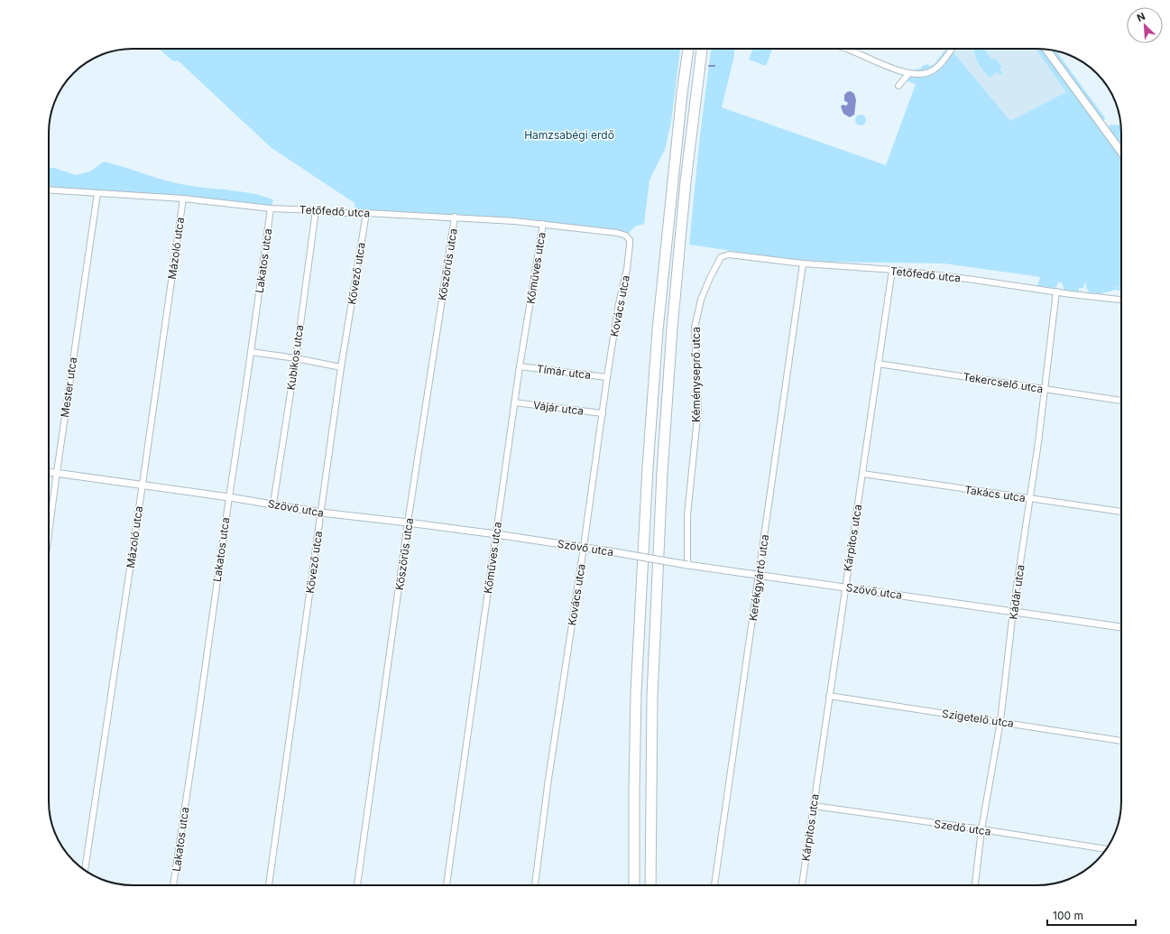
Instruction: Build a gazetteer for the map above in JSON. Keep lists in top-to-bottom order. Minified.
{"streets":{"street":["Tetőfedő utca","Mázoló utca","Lakatos utca","Köszörűs utca","Kőműves utca","Kövező utca","Kovács utca","Kubikos utca","Tímár utca","Kéményseprő utca","Tekercselő utca","Mester utca","Vájár utca","Takács utca","Szövő utca","Kárpitos utca","Kerékgyártó utca","Kádár utca","Szigetelő utca","Szedő utca"]},"crossings":[["Tetőfedő utca","Mázoló utca"],["Tetőfedő utca","Lakatos utca"],["Tetőfedő utca","Köszörűs utca"],["Tetőfedő utca","Kőműves utca"],["Tetőfedő utca","Kövező utca"],["Tetőfedő utca","Kovács utca"],["Tetőfedő utca","Kubikos utca"],["Tetőfedő utca","Kéményseprő utca"],["Tetőfedő utca","Mester utca"],["Tetőfedő utca","Kárpitos utca"],["Tetőfedő utca","Kerékgyártó utca"],["Tetőfedő utca","Kádár utca"],["Mázoló utca","Szövő utca"],["Lakatos utca","Szövő utca"],["Köszörűs utca","Szövő utca"],["Kőműves utca","Tímár utca"],["Kőműves utca","Vájár utca"],["Kőműves utca","Szövő utca"],["Kövező utca","Szövő utca"],["Kovács utca","Tímár utca"],["Kovács utca","Vájár utca"],["Kovács utca","Szövő utca"],["Kubikos utca","Szövő utca"],["Kéményseprő utca","Szövő utca"],["Tekercselő utca","Kárpitos utca"],["Tekercselő utca","Kádár utca"],["Mester utca","Szövő utca"],["Takács utca","Kárpitos utca"],["Takács utca","Kádár utca"],["Szövő utca","Kárpitos utca"],["Szövő utca","Kerékgyártó utca"],["Szövő utca","Kádár utca"],["Kárpitos utca","Szigetelő utca"],["Kárpitos utca","Szedő utca"],["Kádár utca","Szigetelő utca"],["Kádár utca","Szedő utca"]],"parks":["Hamzsabégi erdő"],"scale_bar":"100 m","north":"top left"}
